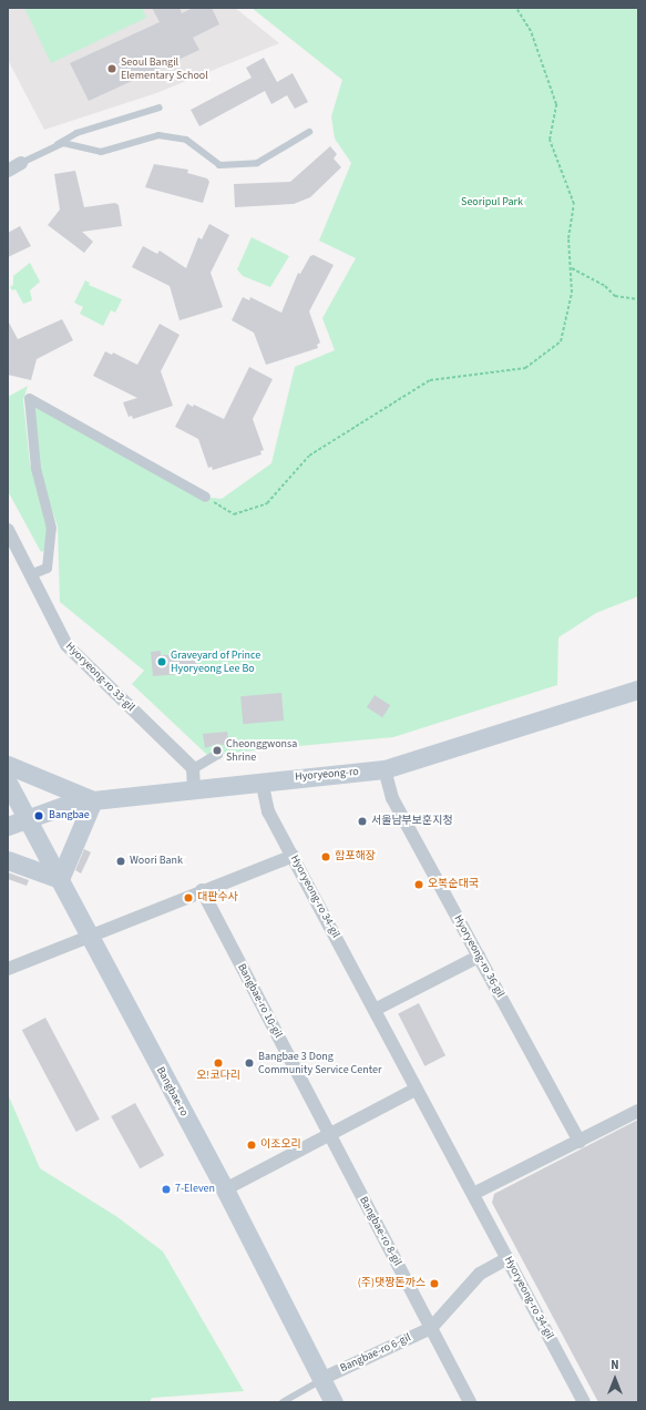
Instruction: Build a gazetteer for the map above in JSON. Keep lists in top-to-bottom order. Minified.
{"streets":{"main road":["Hyoryeong-ro","Bangbae-ro"],"street":["Hyoryeong-ro 33-gil","Hyoryeong-ro 34-gil","Hyoryeong-ro 36-gil","Bangbae-ro 10-gil","Bangbae-ro 8-gil","Bangbae-ro 6-gil"]},"crossings":[["Hyoryeong-ro","Hyoryeong-ro 34-gil"],["Hyoryeong-ro","Hyoryeong-ro 36-gil"],["Hyoryeong-ro","Bangbae-ro"],["Hyoryeong-ro 34-gil","Bangbae-ro 6-gil"],["Bangbae-ro 10-gil","Bangbae-ro 8-gil"],["Bangbae-ro","Bangbae-ro 6-gil"],["Bangbae-ro 8-gil","Bangbae-ro 6-gil"]],"parks":["Seoripul Park"],"places":["Seoul Bangil Elementary School","Graveyard of Prince Hyoryeong Lee Bo","Cheonggwonsa Shrine","Bangbae","서울남부보훈지청","함포해장","Woori Bank","오복순대국","대판수사","오!코다리","Bangbae 3 Dong Community Service Center","이조오리","7-Eleven","(주)댓짱돈까스"],"north":"top"}
